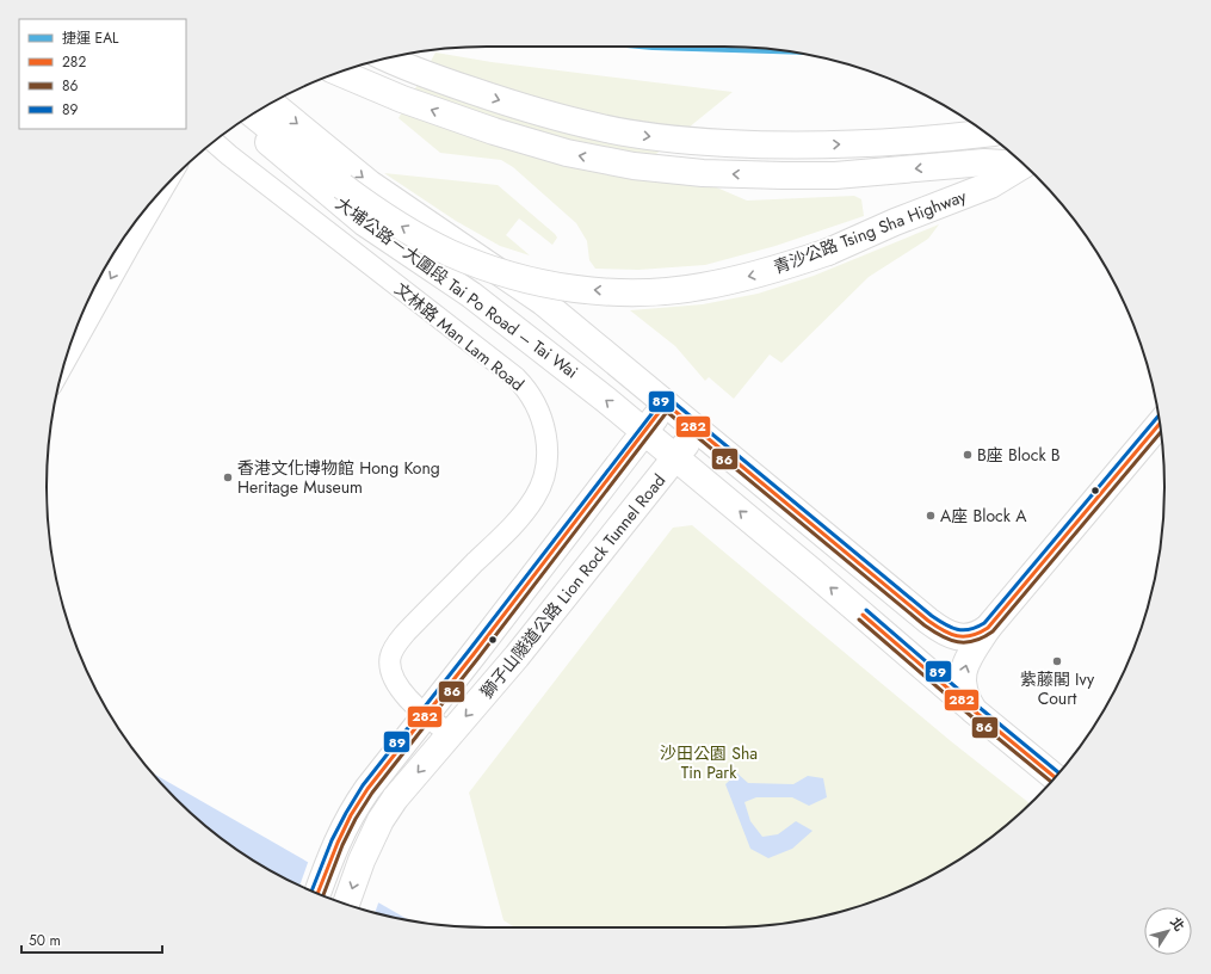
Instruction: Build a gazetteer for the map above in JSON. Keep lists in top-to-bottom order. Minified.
{"streets":{"main road":["青沙公路 Tsing Sha Highway","大埔公路－大圍段 Tai Po Road – Tai Wai","獅子山隧道公路 Lion Rock Tunnel Road"],"street":["文林路 Man Lam Road"]},"crossings":[["大埔公路－大圍段 Tai Po Road – Tai Wai","獅子山隧道公路 Lion Rock Tunnel Road"],["文林路 Man Lam Road","獅子山隧道公路 Lion Rock Tunnel Road"]],"parks":["沙田公園 Sha Tin Park"],"places":["B座 Block B","香港文化博物館 Hong Kong Heritage Museum","A座 Block A","紫藤閣 Ivy Court"],"lines":["metro line EAL","transit line 89","transit line 282","transit line 86"],"legend":["捷運 EAL","282","86","89"],"scale_bar":"50 m","north":"top right"}
